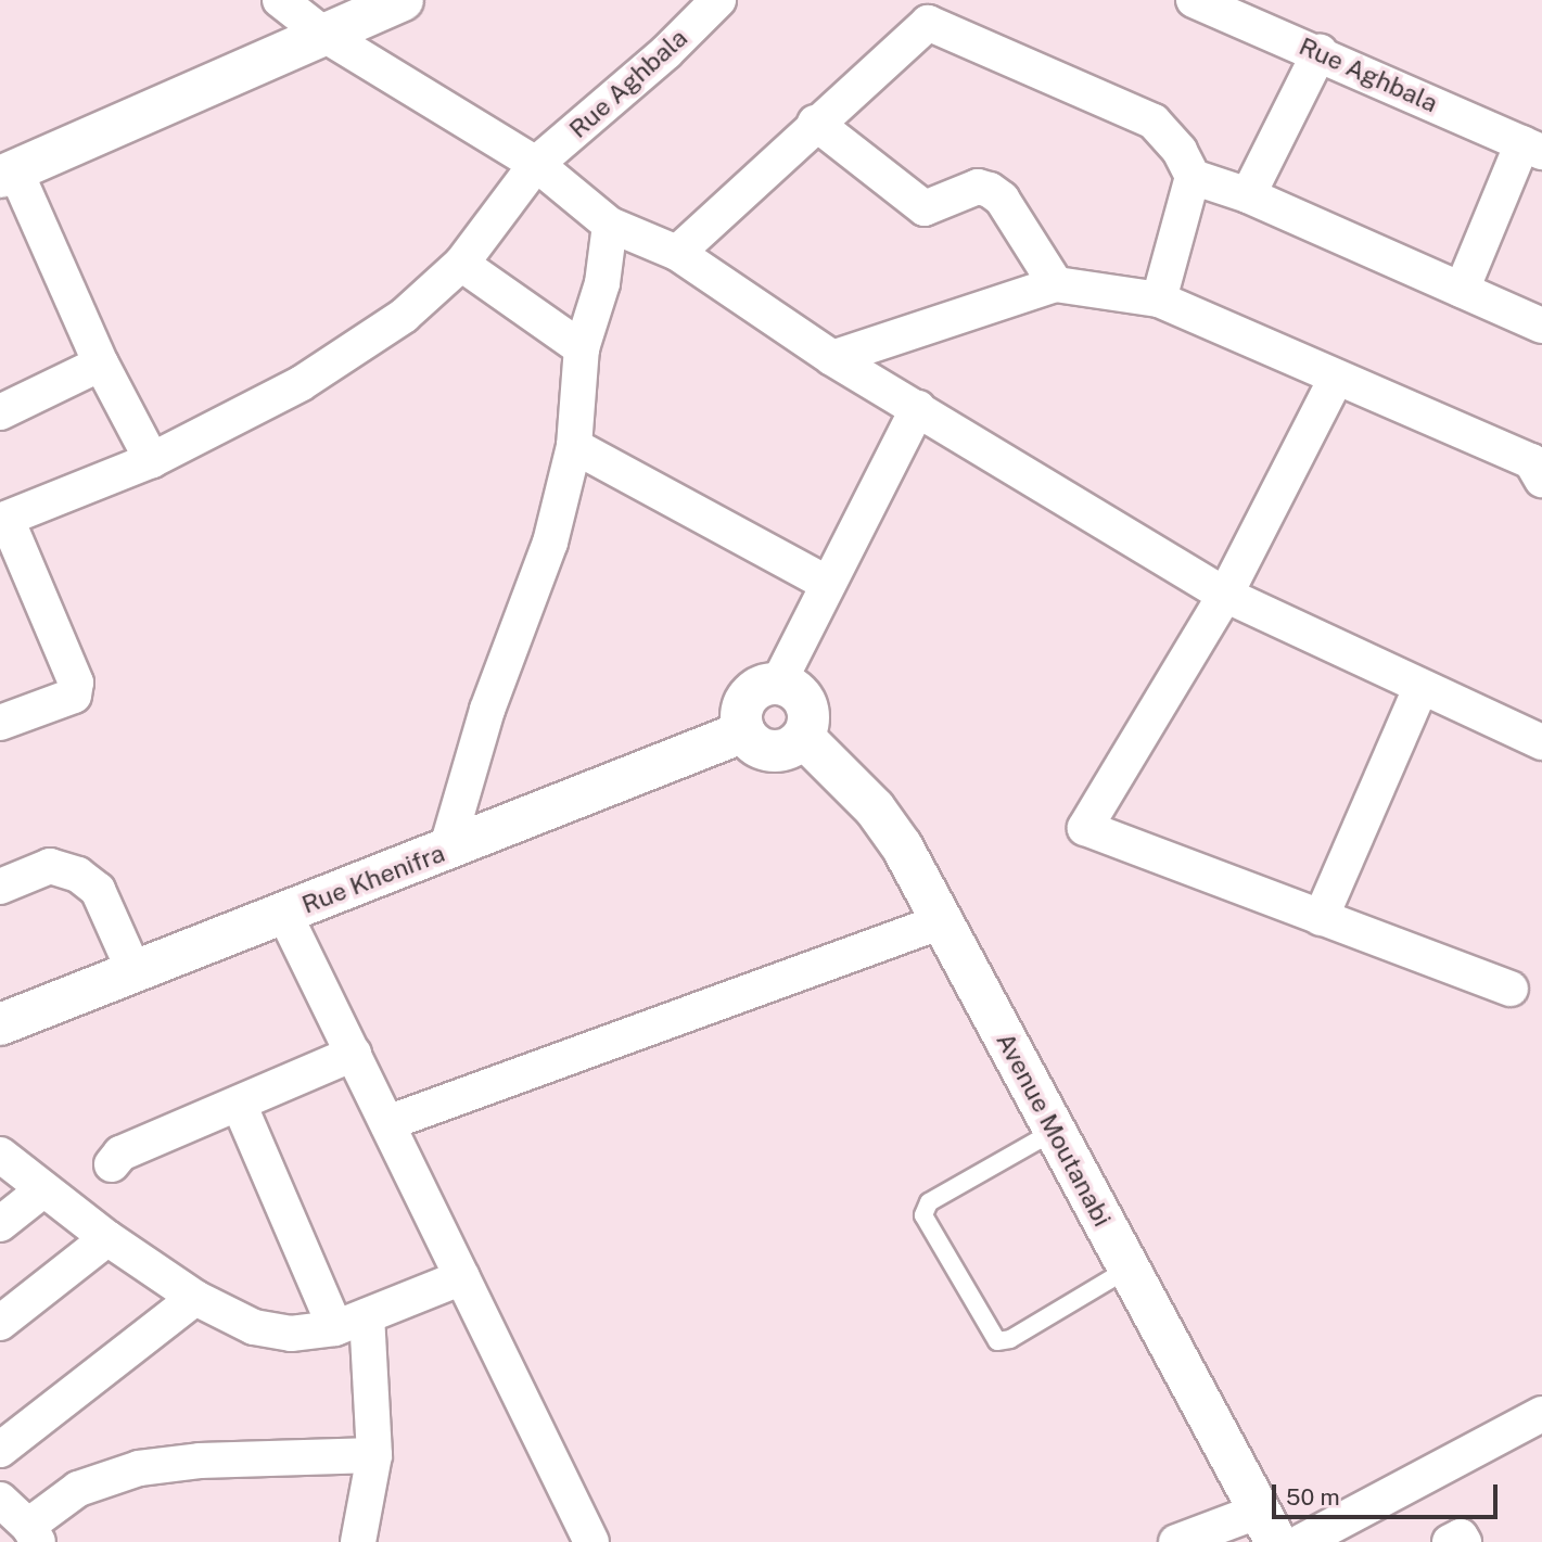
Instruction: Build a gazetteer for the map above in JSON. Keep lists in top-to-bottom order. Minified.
{"streets":{"street":["Rue Aghbala","Rue Khenifra","Avenue Moutanabi"]},"crossings":[["Rue Khenifra","Avenue Moutanabi"]],"scale_bar":"50 m"}
